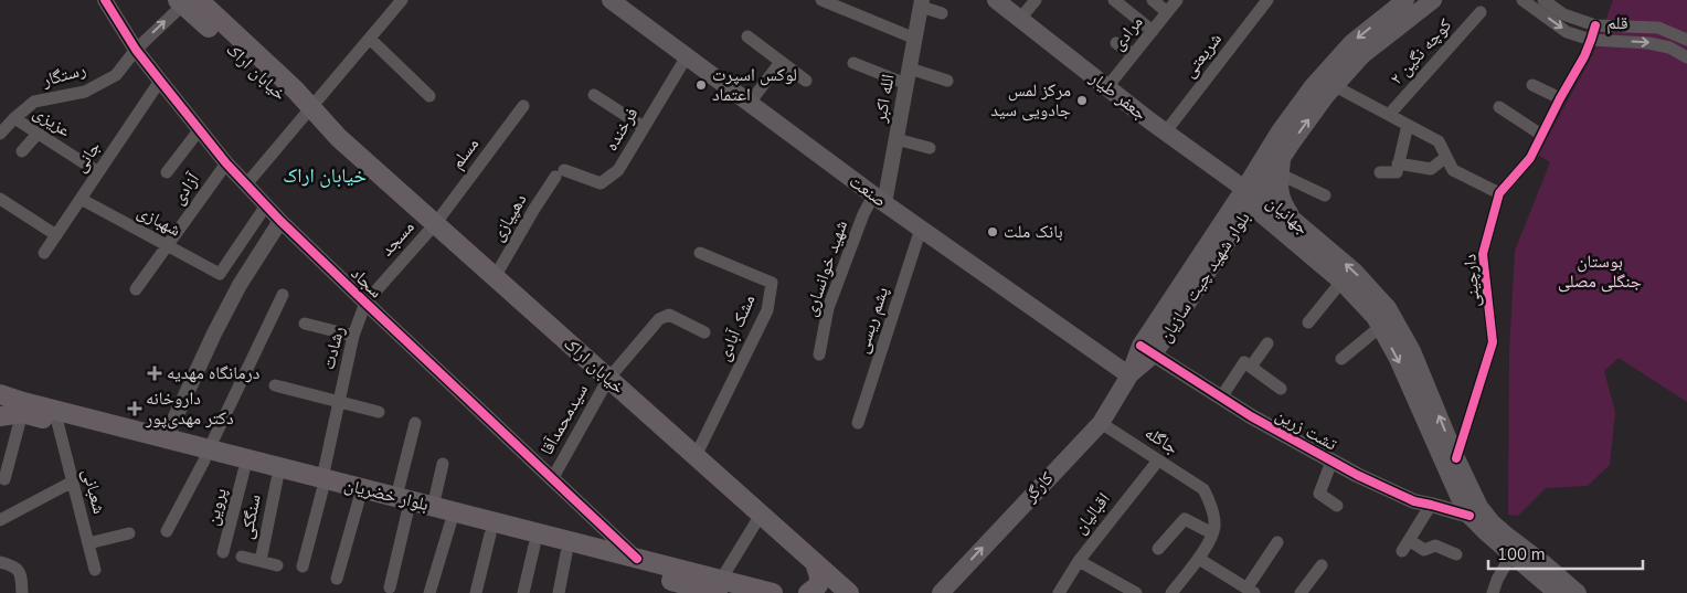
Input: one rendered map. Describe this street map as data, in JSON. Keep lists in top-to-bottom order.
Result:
{
  "streets": {
    "main road": [
      "خیابان اراک",
      "جعفر طیار",
      "صنعت",
      "جهانیان",
      "بلوار شهید چیت سازیان",
      "کارگر",
      "بلوار خضریان"
    ],
    "street": [
      "قلم",
      "مرادی",
      "کوچه نگین ۲",
      "شریعتی",
      "رستگار",
      "الله اکبر",
      "عزیزی",
      "فرخنده",
      "مسلم",
      "جانی",
      "آزادی",
      "دهپیازی",
      "شهبازی",
      "مسجد",
      "شهید خوانساری",
      "دارچینی",
      "سجاد",
      "پشم ریسی",
      "مشک آبادی",
      "رشادت",
      "سیدمحمدآقا",
      "تشت زرین",
      "جاگله",
      "شعبانی",
      "پروین",
      "اقبالیان",
      "سنگکی"
    ]
  },
  "crossings": [
    ["قلم", "دارچینی"],
    ["مرادی", "جعفر طیار"],
    ["شریعتی", "جعفر طیار"],
    ["خیابان اراک", "رستگار"],
    ["خیابان اراک", "مسلم"],
    ["خیابان اراک", "دهپیازی"],
    ["خیابان اراک", "مسجد"],
    ["خیابان اراک", "مشک آبادی"],
    ["خیابان اراک", "سیدمحمدآقا"],
    ["رستگار", "عزیزی"],
    ["رستگار", "سجاد"],
    ["جعفر طیار", "جهانیان"],
    ["جعفر طیار", "بلوار شهید چیت سازیان"],
    ["الله اکبر", "صنعت"],
    ["الله اکبر", "شهید خوانساری"],
    ["عزیزی", "جانی"],
    ["فرخنده", "صنعت"],
    ["فرخنده", "دهپیازی"],
    ["مسلم", "مسجد"],
    ["جانی", "شهبازی"],
    ["جانی", "سجاد"],
    ["آزادی", "شهبازی"],
    ["آزادی", "سجاد"],
    ["صنعت", "شهید خوانساری"],
    ["صنعت", "بلوار شهید چیت سازیان"],
    ["صنعت", "پشم ریسی"],
    ["صنعت", "کارگر"],
    ["جهانیان", "بلوار شهید چیت سازیان"],
    ["جهانیان", "دارچینی"],
    ["جهانیان", "تشت زرین"],
    ["شهبازی", "سجاد"],
    ["مسجد", "سجاد"],
    ["مسجد", "رشادت"],
    ["بلوار شهید چیت سازیان", "تشت زرین"],
    ["بلوار شهید چیت سازیان", "کارگر"],
    ["سجاد", "رشادت"],
    ["سجاد", "سیدمحمدآقا"],
    ["سجاد", "بلوار خضریان"],
    ["رشادت", "بلوار خضریان"],
    ["جاگله", "کارگر"],
    ["جاگله", "اقبالیان"],
    ["شعبانی", "بلوار خضریان"],
    ["بلوار خضریان", "پروین"],
    ["بلوار خضریان", "سنگکی"]
  ],
  "one_way": ["کارگر"],
  "districts": ["خیابان اراک"],
  "parks": ["بوستان جنگلی مصلی"],
  "places": {
    "other": ["لوکس اسپرت اعتماد", "مرکز لمس جادویی سید", "بانک ملت"],
    "health": ["درمانگاه مهدیه", "داروخانه دکتر مهدی‌پور"]
  },
  "scale_bar": "100 m"
}
